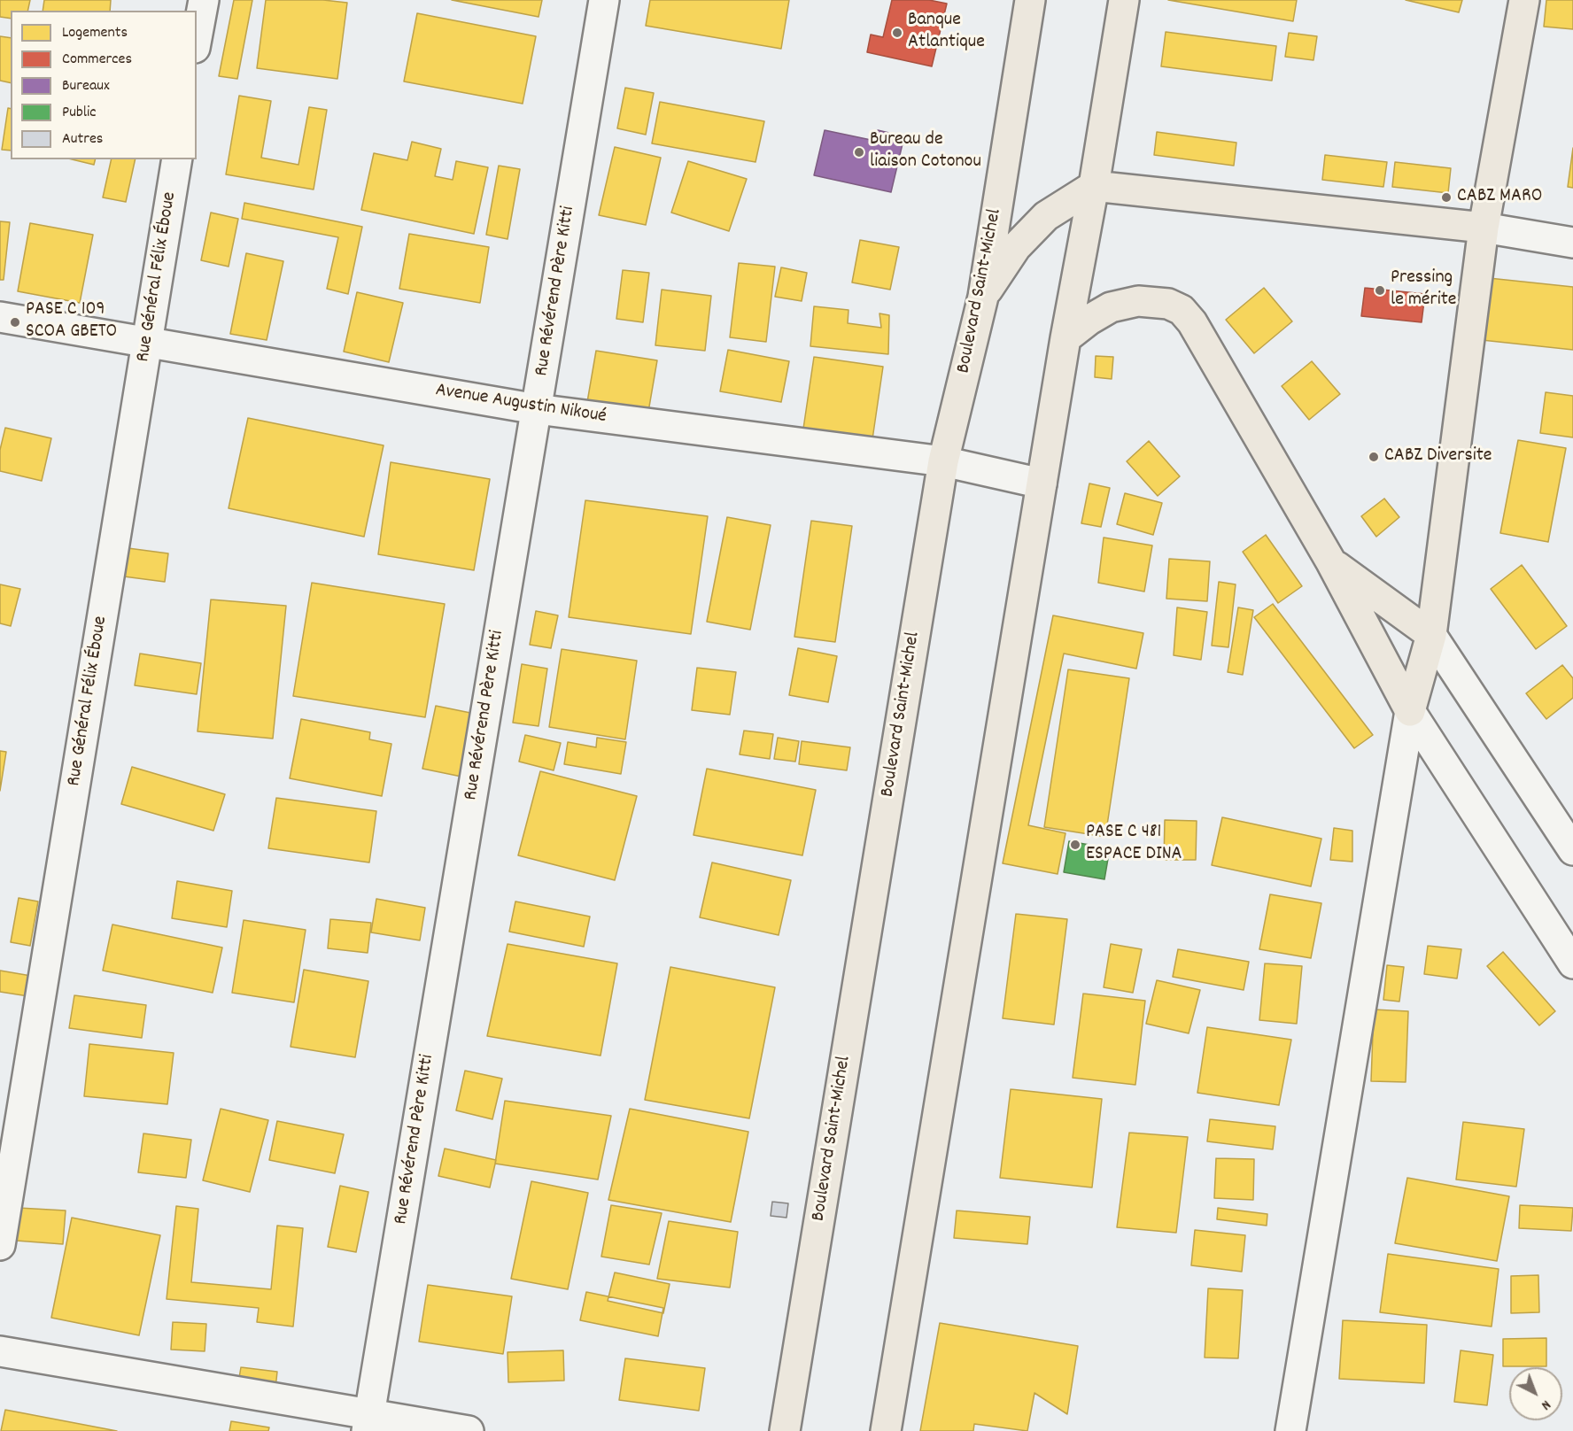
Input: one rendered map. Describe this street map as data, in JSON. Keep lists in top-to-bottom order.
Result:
{
  "streets": {
    "main road": ["Boulevard Saint-Michel"],
    "street": ["Rue Général Félix Éboue", "Rue Révérend Père Kitti", "Avenue Augustin Nikoué"]
  },
  "crossings": [
    ["Rue Général Félix Éboue", "Avenue Augustin Nikoué"],
    ["Rue Révérend Père Kitti", "Avenue Augustin Nikoué"],
    ["Boulevard Saint-Michel", "Avenue Augustin Nikoué"]
  ],
  "places": [
    "Banque Atlantique",
    "Bureau de liaison Cotonou",
    "CABZ MARO",
    "Pressing le mérite",
    "PASE C 109 SCOA GBETO",
    "CABZ Diversite",
    "PASE C 481 ESPACE DINA"
  ],
  "legend": [
    "Logements",
    "Commerces",
    "Bureaux",
    "Public",
    "Autres"
  ],
  "north": "bottom right"
}
